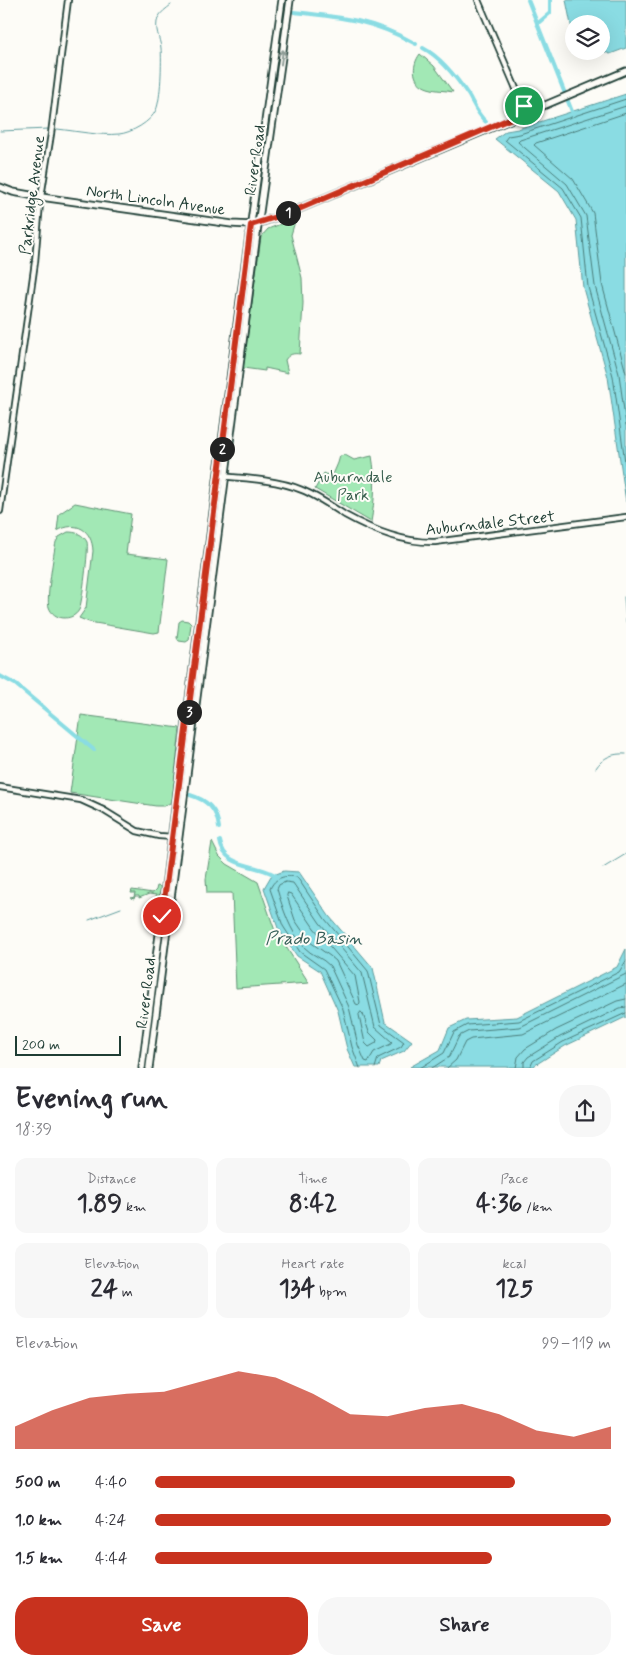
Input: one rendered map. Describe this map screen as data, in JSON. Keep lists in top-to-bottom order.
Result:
{
  "streets": {
    "main road": ["River Road", "North Lincoln Avenue"],
    "street": ["Parkridge Avenue", "Auburndale Street"]
  },
  "crossings": [
    ["River Road", "North Lincoln Avenue"],
    ["River Road", "Auburndale Street"],
    ["Parkridge Avenue", "North Lincoln Avenue"]
  ],
  "water": ["Prado Basin"],
  "parks": ["Auburndale Park"],
  "scale_bar": "200 m",
  "page": {
    "pins": ["1", "2", "3"],
    "scale": "200 m",
    "heading": ["Evening run", "18:39"],
    "stats": [
      ["Distance", "1.89 km"],
      ["Time", "8:42"],
      ["Pace", "4:36 /km"],
      ["Elevation", "24 m"],
      ["Heart rate", "134 bpm"],
      ["kcal", "125"]
    ],
    "chart": ["Elevation", "99–119 m"],
    "list": [
      {
        "name": "500 m",
        "note": "4:40"
      },
      {
        "name": "1.0 km",
        "note": "4:24"
      },
      {
        "name": "1.5 km",
        "note": "4:44"
      }
    ],
    "buttons": ["Save", "Share"]
  }
}
